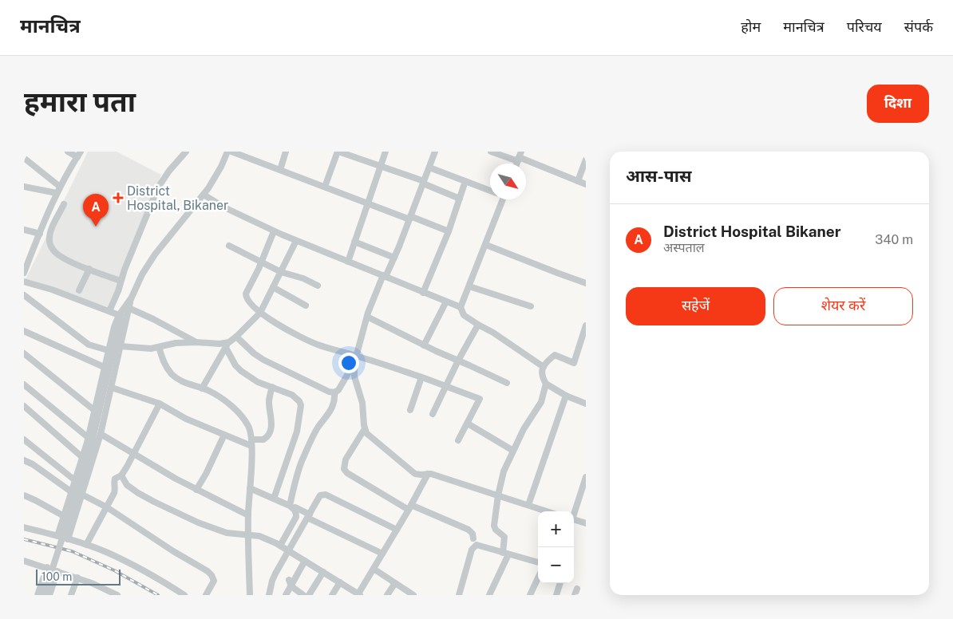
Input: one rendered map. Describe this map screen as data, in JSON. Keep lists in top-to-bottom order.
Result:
{
  "places": {
    "health": ["District Hospital, Bikaner"]
  },
  "scale_bar": "100 m",
  "north": "bottom right",
  "page": {
    "header": "मानचित्र",
    "nav": [
      "होम",
      "मानचित्र",
      "परिचय",
      "संपर्क"
    ],
    "buttons": [
      "दिशा",
      ["सहेजें", "शेयर करें"]
    ],
    "title": "हमारा पता",
    "heading": "आस-पास",
    "pins": "A",
    "list": [
      {
        "mark": "A",
        "name": "District Hospital Bikaner",
        "note": "अस्पताल",
        "value": "340 m"
      }
    ],
    "map_buttons": ["+", "−"],
    "scale": "100 m"
  }
}
